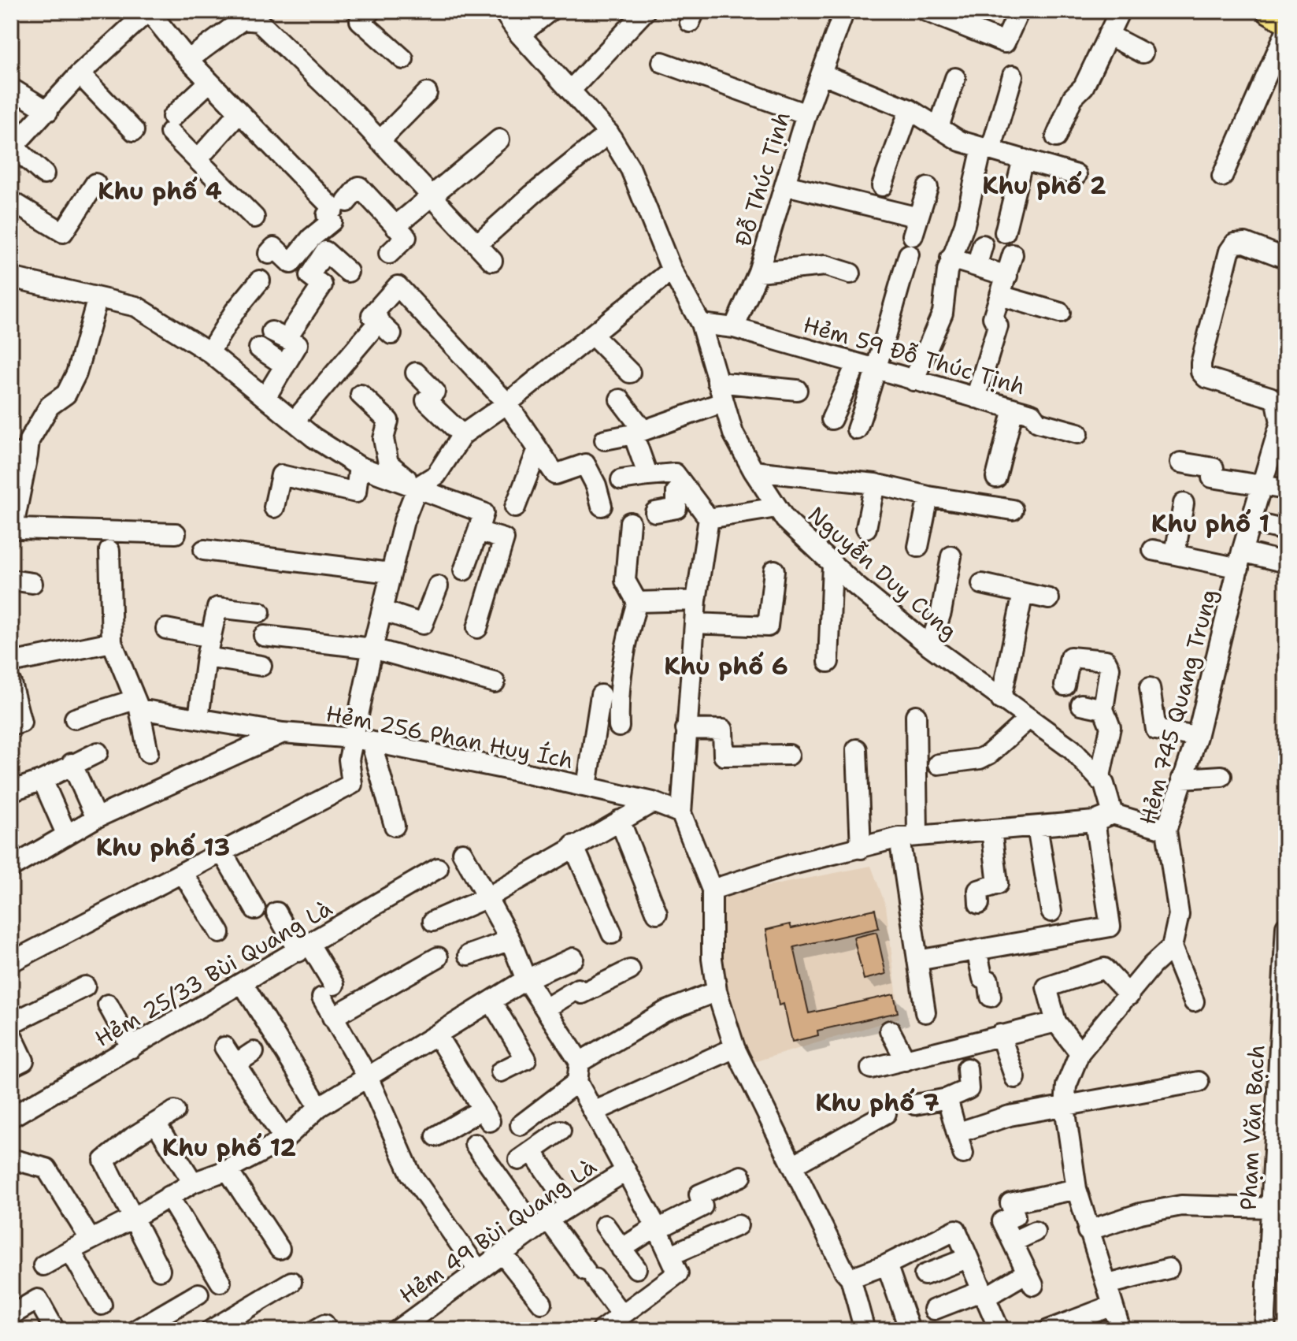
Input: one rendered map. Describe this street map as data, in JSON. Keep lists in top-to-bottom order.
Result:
{
  "streets": {
    "street": [
      "Đỗ Thúc Tịnh",
      "Hẻm 59 Đỗ Thúc Tịnh",
      "Nguyễn Duy Cung",
      "Hẻm 745 Quang Trung",
      "Hẻm 256 Phan Huy Ích",
      "Hẻm 25/33 Bùi Quang Là",
      "Phạm Văn Bạch",
      "Hẻm 49 Bùi Quang Là"
    ]
  },
  "crossings": [
    ["Đỗ Thúc Tịnh", "Hẻm 59 Đỗ Thúc Tịnh"]
  ],
  "districts": [
    "Khu phố 2",
    "Khu phố 4",
    "Khu phố 1",
    "Khu phố 6",
    "Khu phố 13",
    "Khu phố 7",
    "Khu phố 12"
  ]
}
